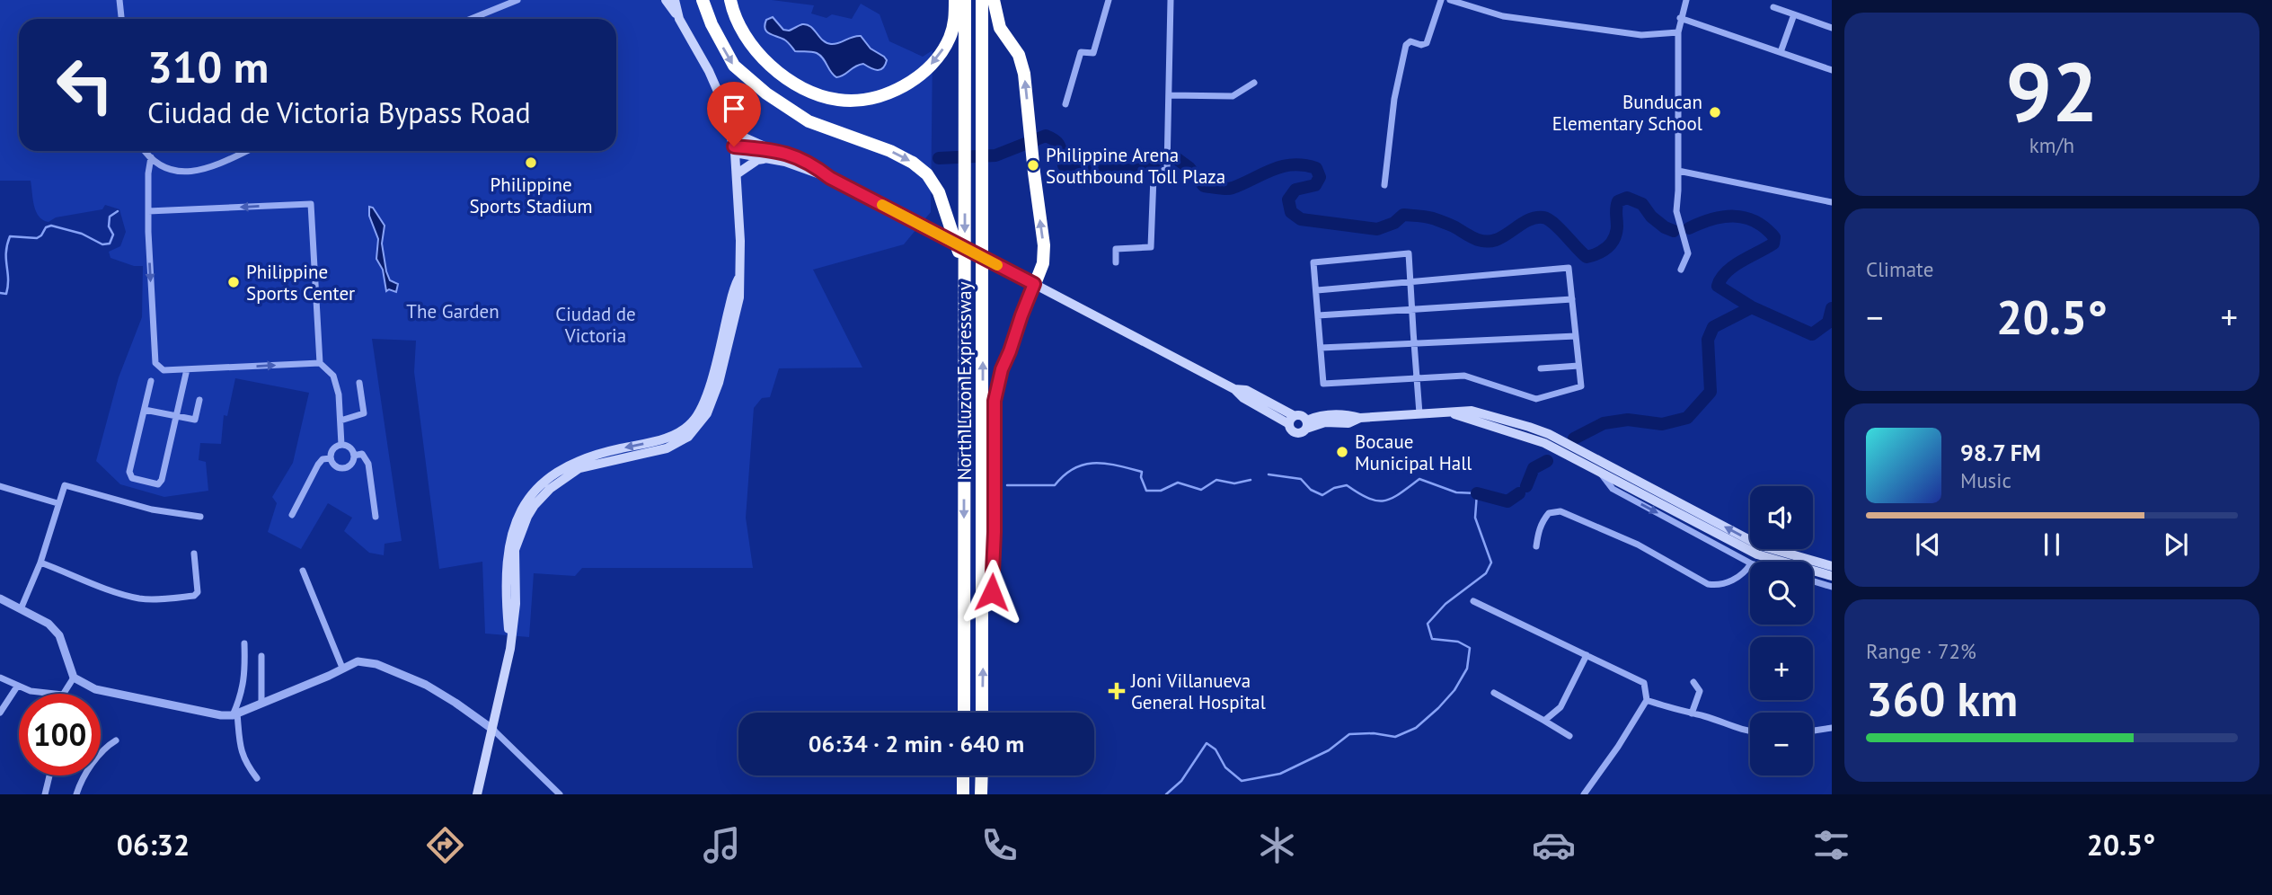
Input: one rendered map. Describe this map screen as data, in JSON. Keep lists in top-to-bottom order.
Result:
{
  "streets": {
    "highway": ["North Luzon Expressway"]
  },
  "parks": ["The Garden", "Ciudad de Victoria"],
  "places": {
    "other": [
      "Bunducan Elementary School",
      "Philippine Sports Stadium",
      "Philippine Arena Southbound Toll Plaza",
      "Philippine Sports Center",
      "Bocaue Municipal Hall"
    ],
    "health": ["Joni Villanueva General Hospital"]
  },
  "page": {
    "tile": [
      ["92", "km/h"],
      "Climate",
      ["Range · 72%", "360 km"]
    ],
    "turn": ["310 m", "Ciudad de Victoria Bypass Road"],
    "heat": ["−", "20.5°", "+"],
    "song": ["98.7 FM", "Music"],
    "map_buttons": ["+", "−"],
    "limit": "100",
    "trip": "06:34 · 2 min · 640 m",
    "tabs": ["06:32", "20.5°"]
  }
}
